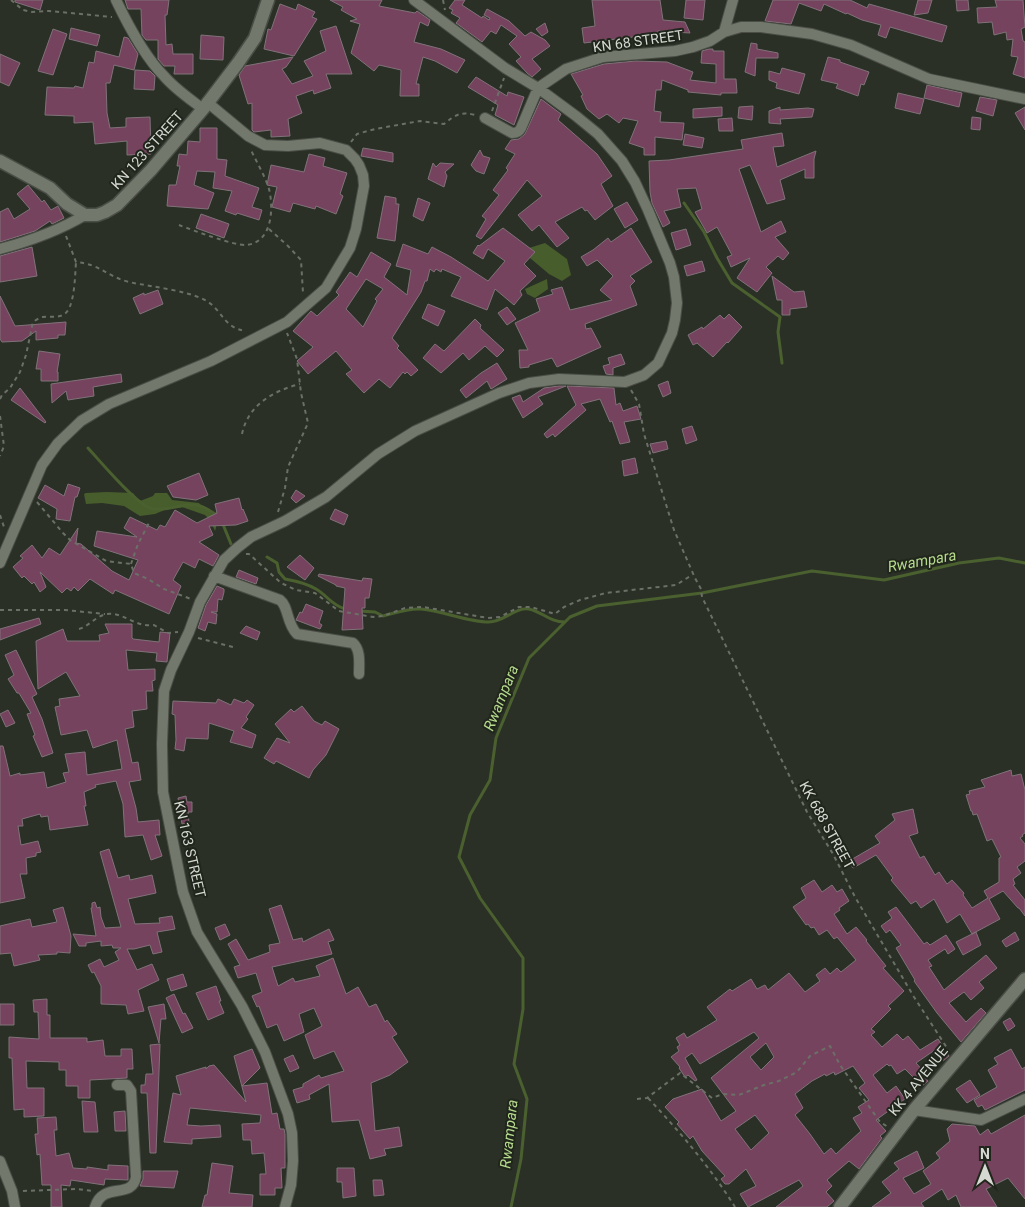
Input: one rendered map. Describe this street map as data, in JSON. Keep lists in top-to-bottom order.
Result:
{
  "streets": {
    "main road": ["KN 123 STREET", "KK 4 AVENUE"],
    "street": ["KN 68 STREET", "KN 163 STREET"],
    "path": ["KK 688 STREET"]
  },
  "crossings": [
    ["KK 688 STREET", "KK 4 AVENUE"]
  ],
  "water": ["Rwampara"],
  "north": "top"
}
